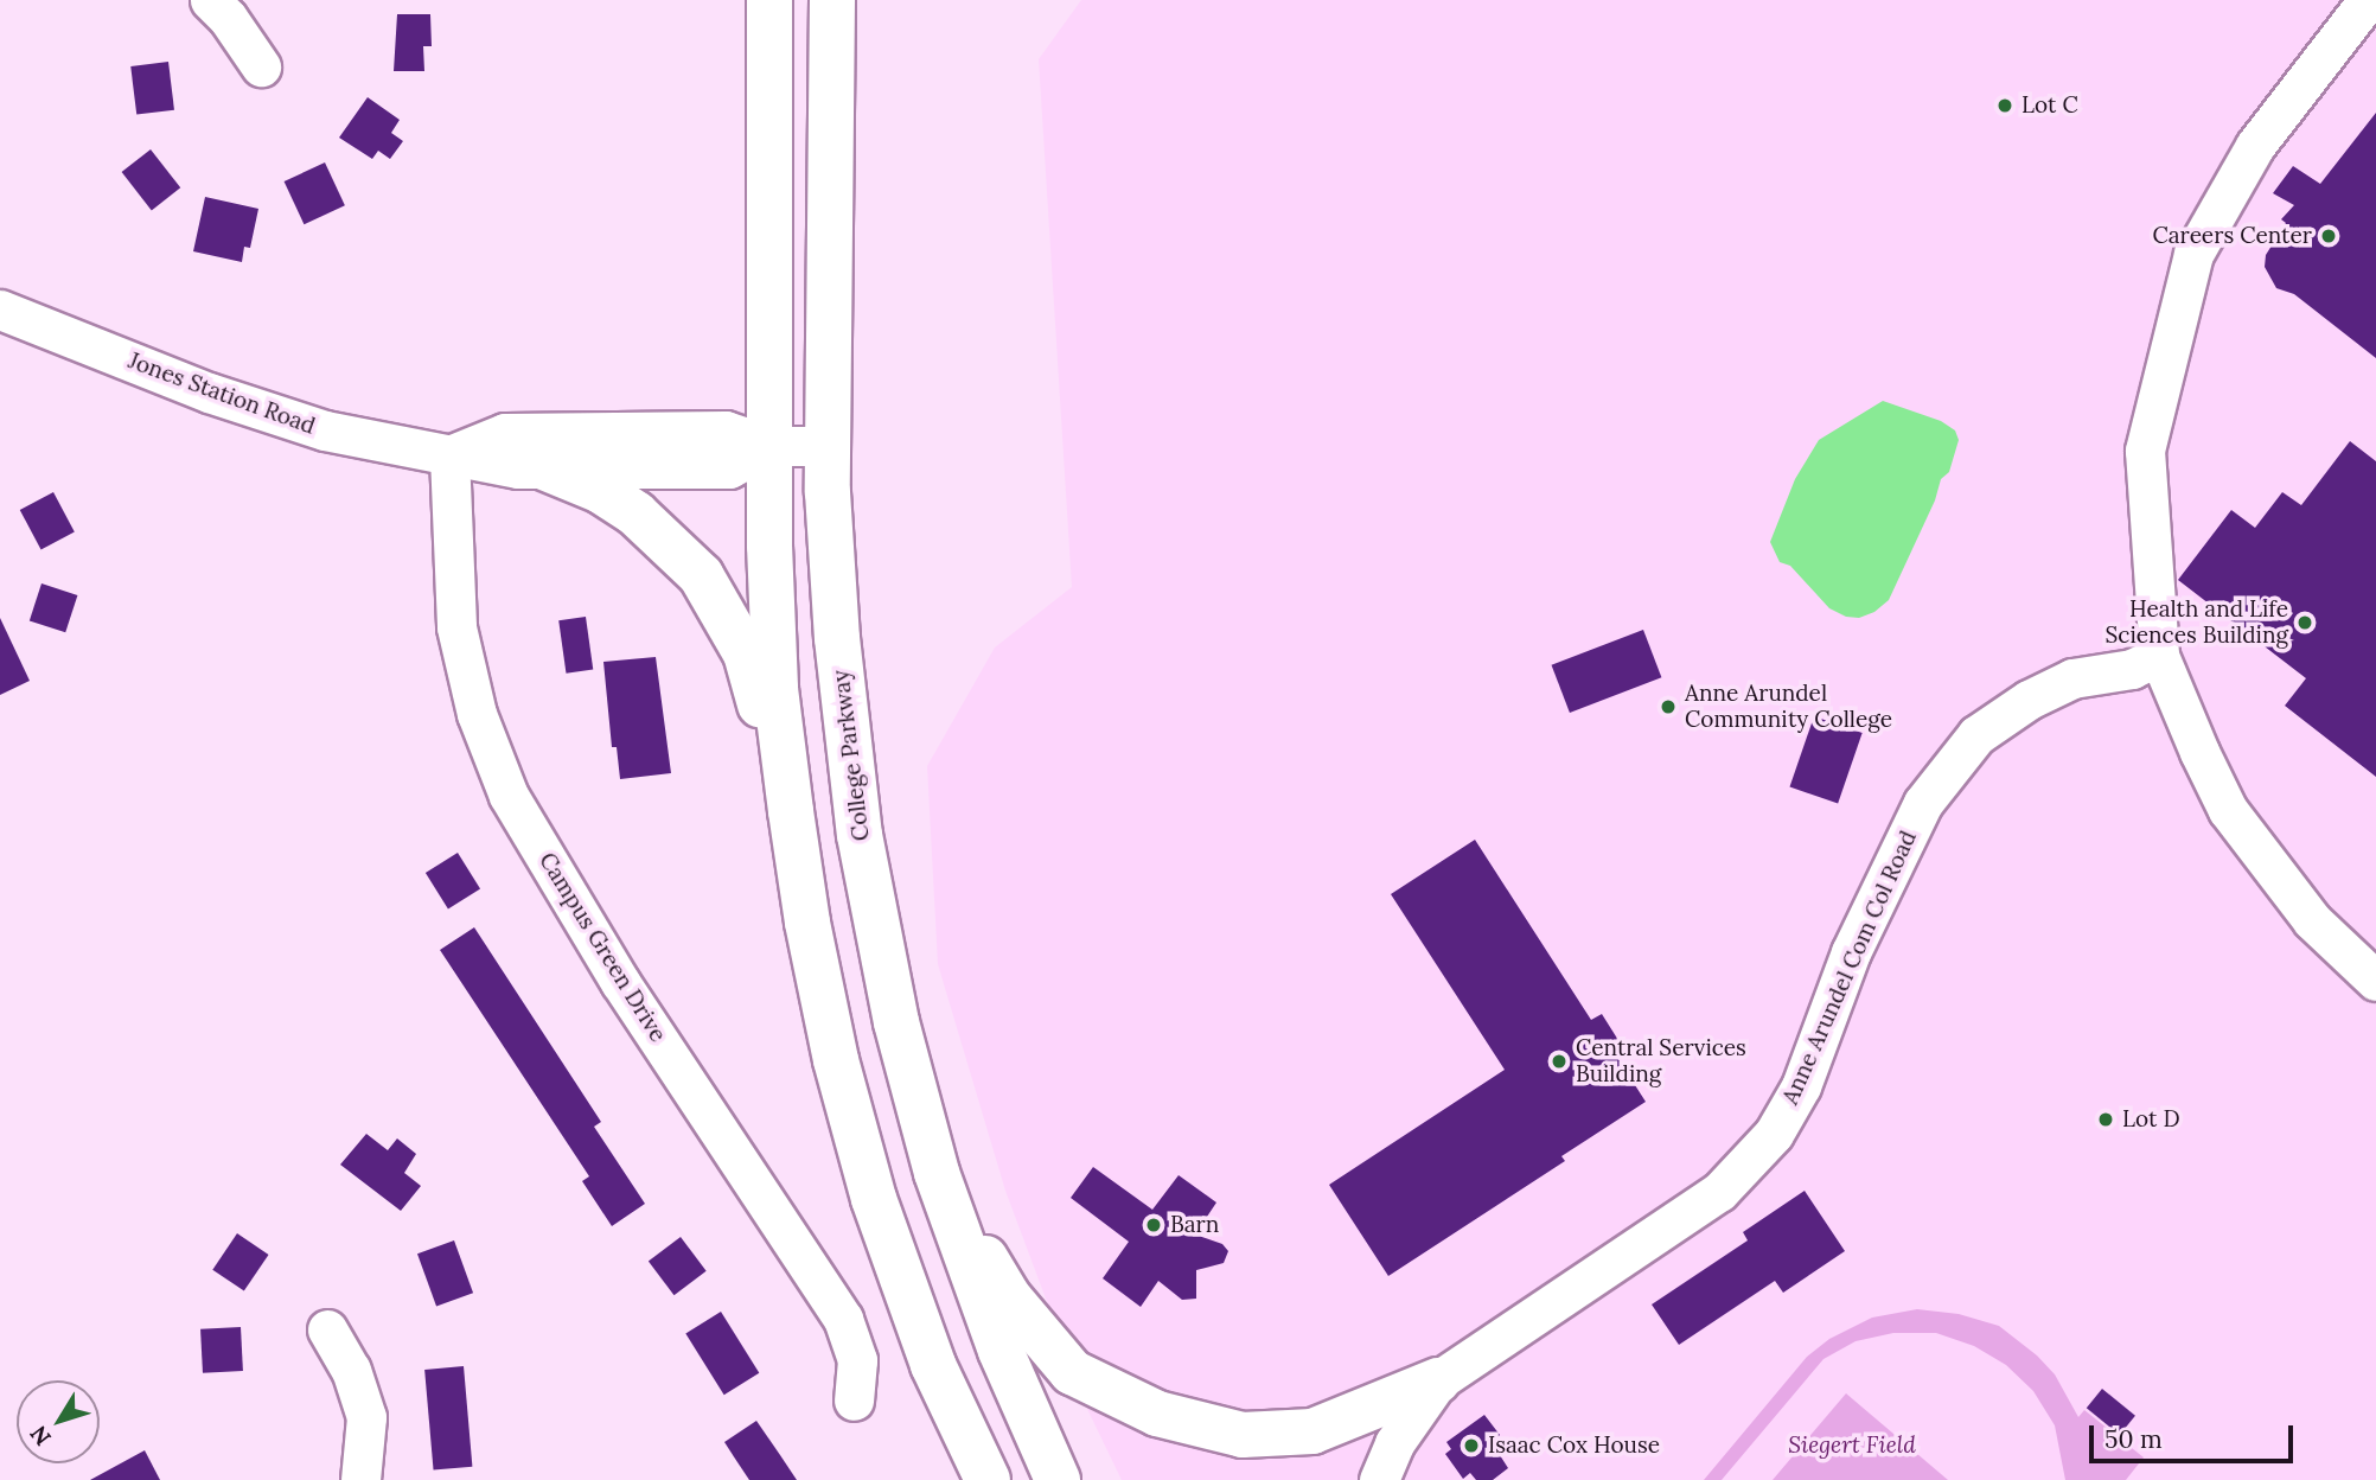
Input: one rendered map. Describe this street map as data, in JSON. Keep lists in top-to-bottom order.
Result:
{
  "streets": {
    "main road": ["College Parkway"],
    "street": ["Jones Station Road", "Campus Green Drive", "Anne Arundel Com Col Road"]
  },
  "crossings": [
    ["Jones Station Road", "College Parkway"],
    ["Jones Station Road", "Campus Green Drive"]
  ],
  "parks": ["Siegert Field"],
  "places": [
    "Lot C",
    "Careers Center",
    "Health and Life Sciences Building",
    "Anne Arundel Community College",
    "Central Services Building",
    "Lot D",
    "Barn",
    "Isaac Cox House"
  ],
  "scale_bar": "50 m",
  "north": "bottom left"
}
